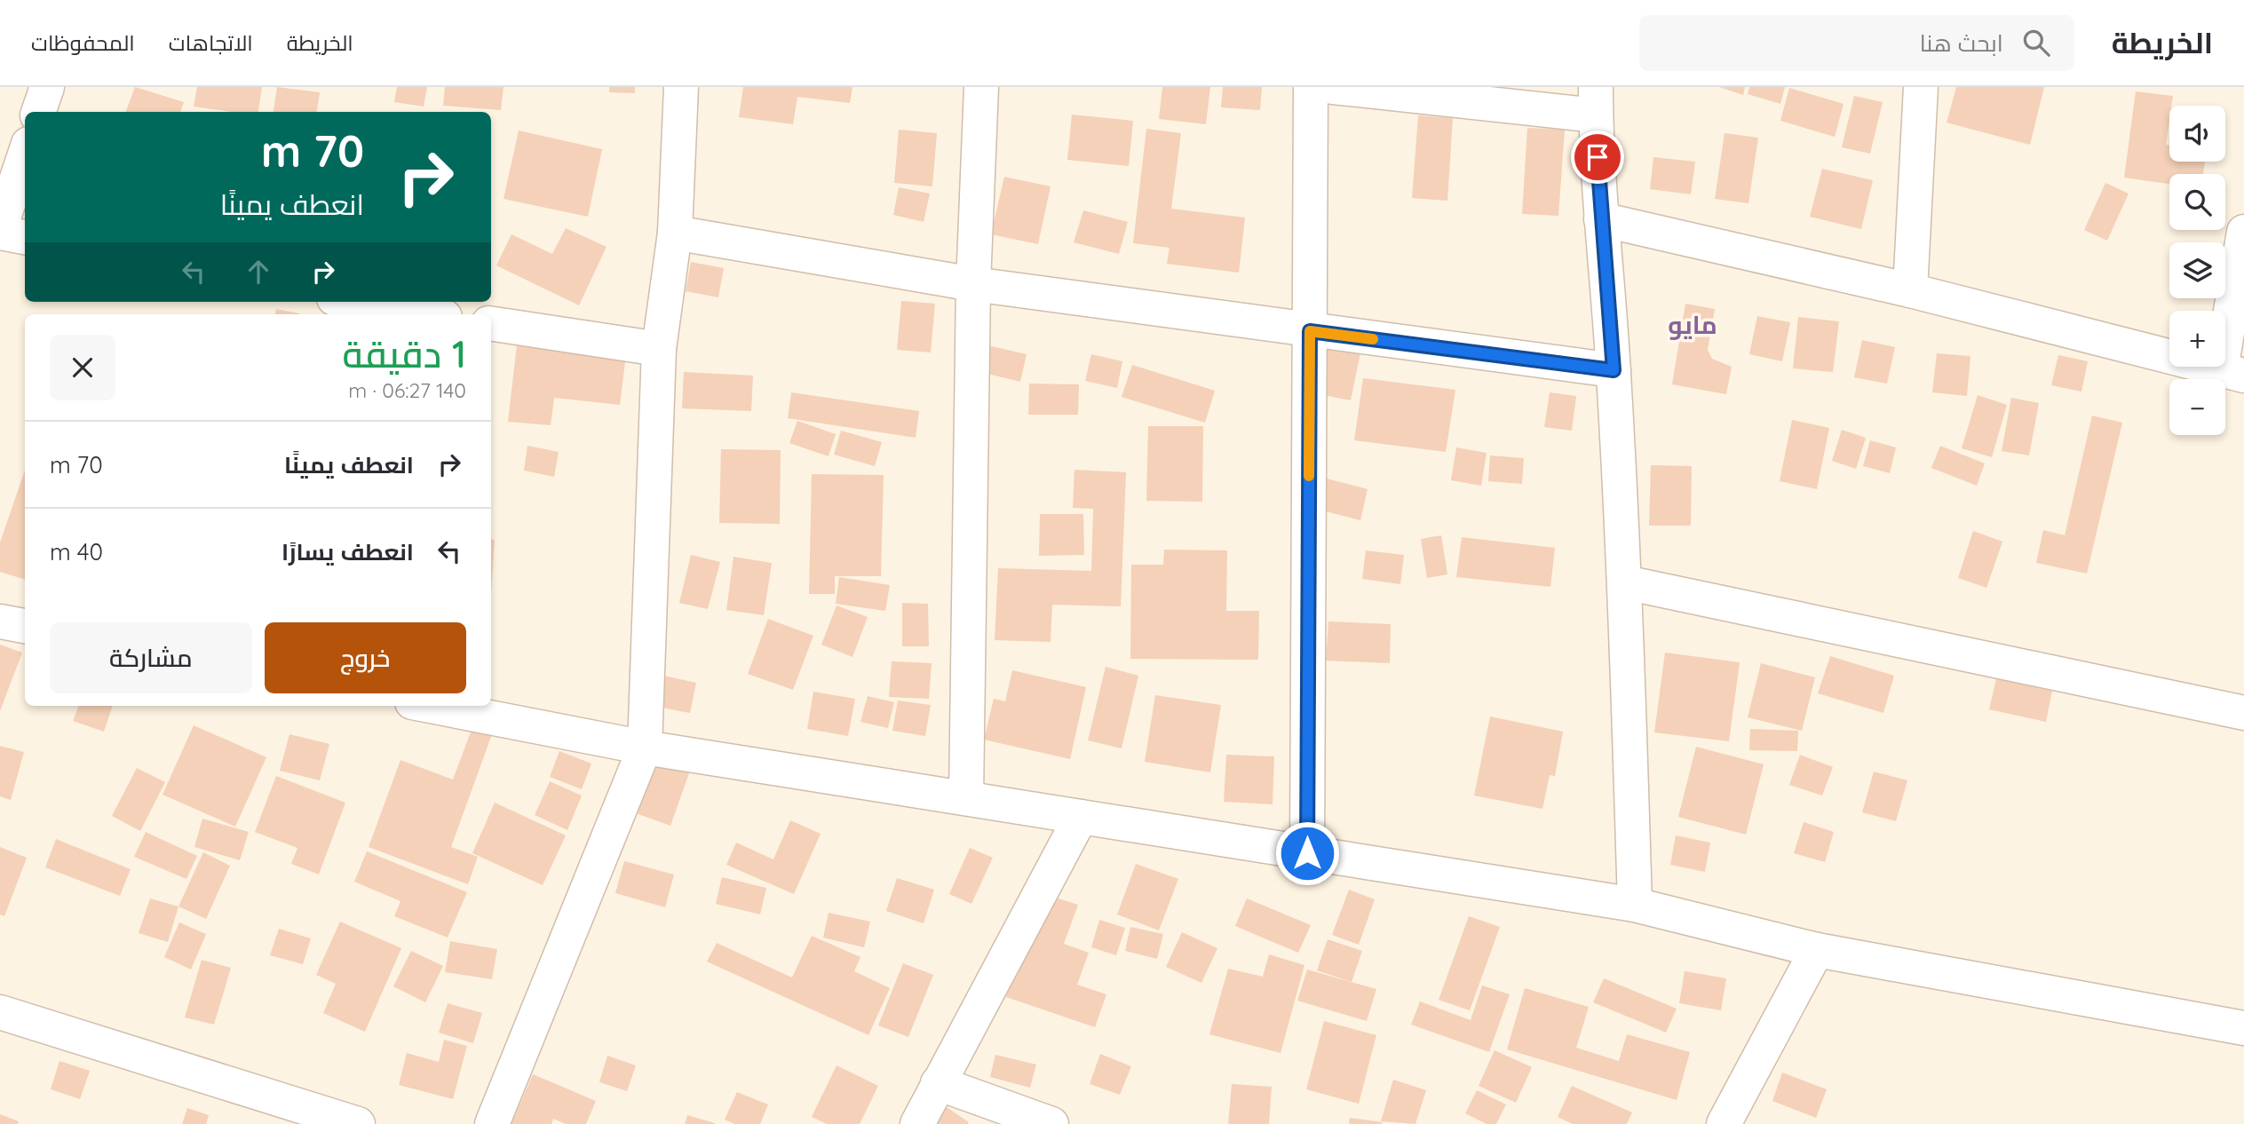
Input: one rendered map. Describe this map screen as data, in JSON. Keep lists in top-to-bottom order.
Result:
{
  "districts": ["مايو"],
  "page": {
    "header": "الخريطة",
    "search": "ابحث هنا",
    "nav": ["الخريطة", "الاتجاهات", "المحفوظات"],
    "map_buttons": ["+", "−"],
    "turn": ["70 m", "انعطف يمينًا"],
    "heading": ["1 دقيقة", "140 m · 06:27"],
    "list": [
      {
        "name": "انعطف يمينًا",
        "value": "70 m"
      },
      {
        "name": "انعطف يسارًا",
        "value": "40 m"
      }
    ],
    "buttons": ["خروج", "مشاركة"]
  }
}
